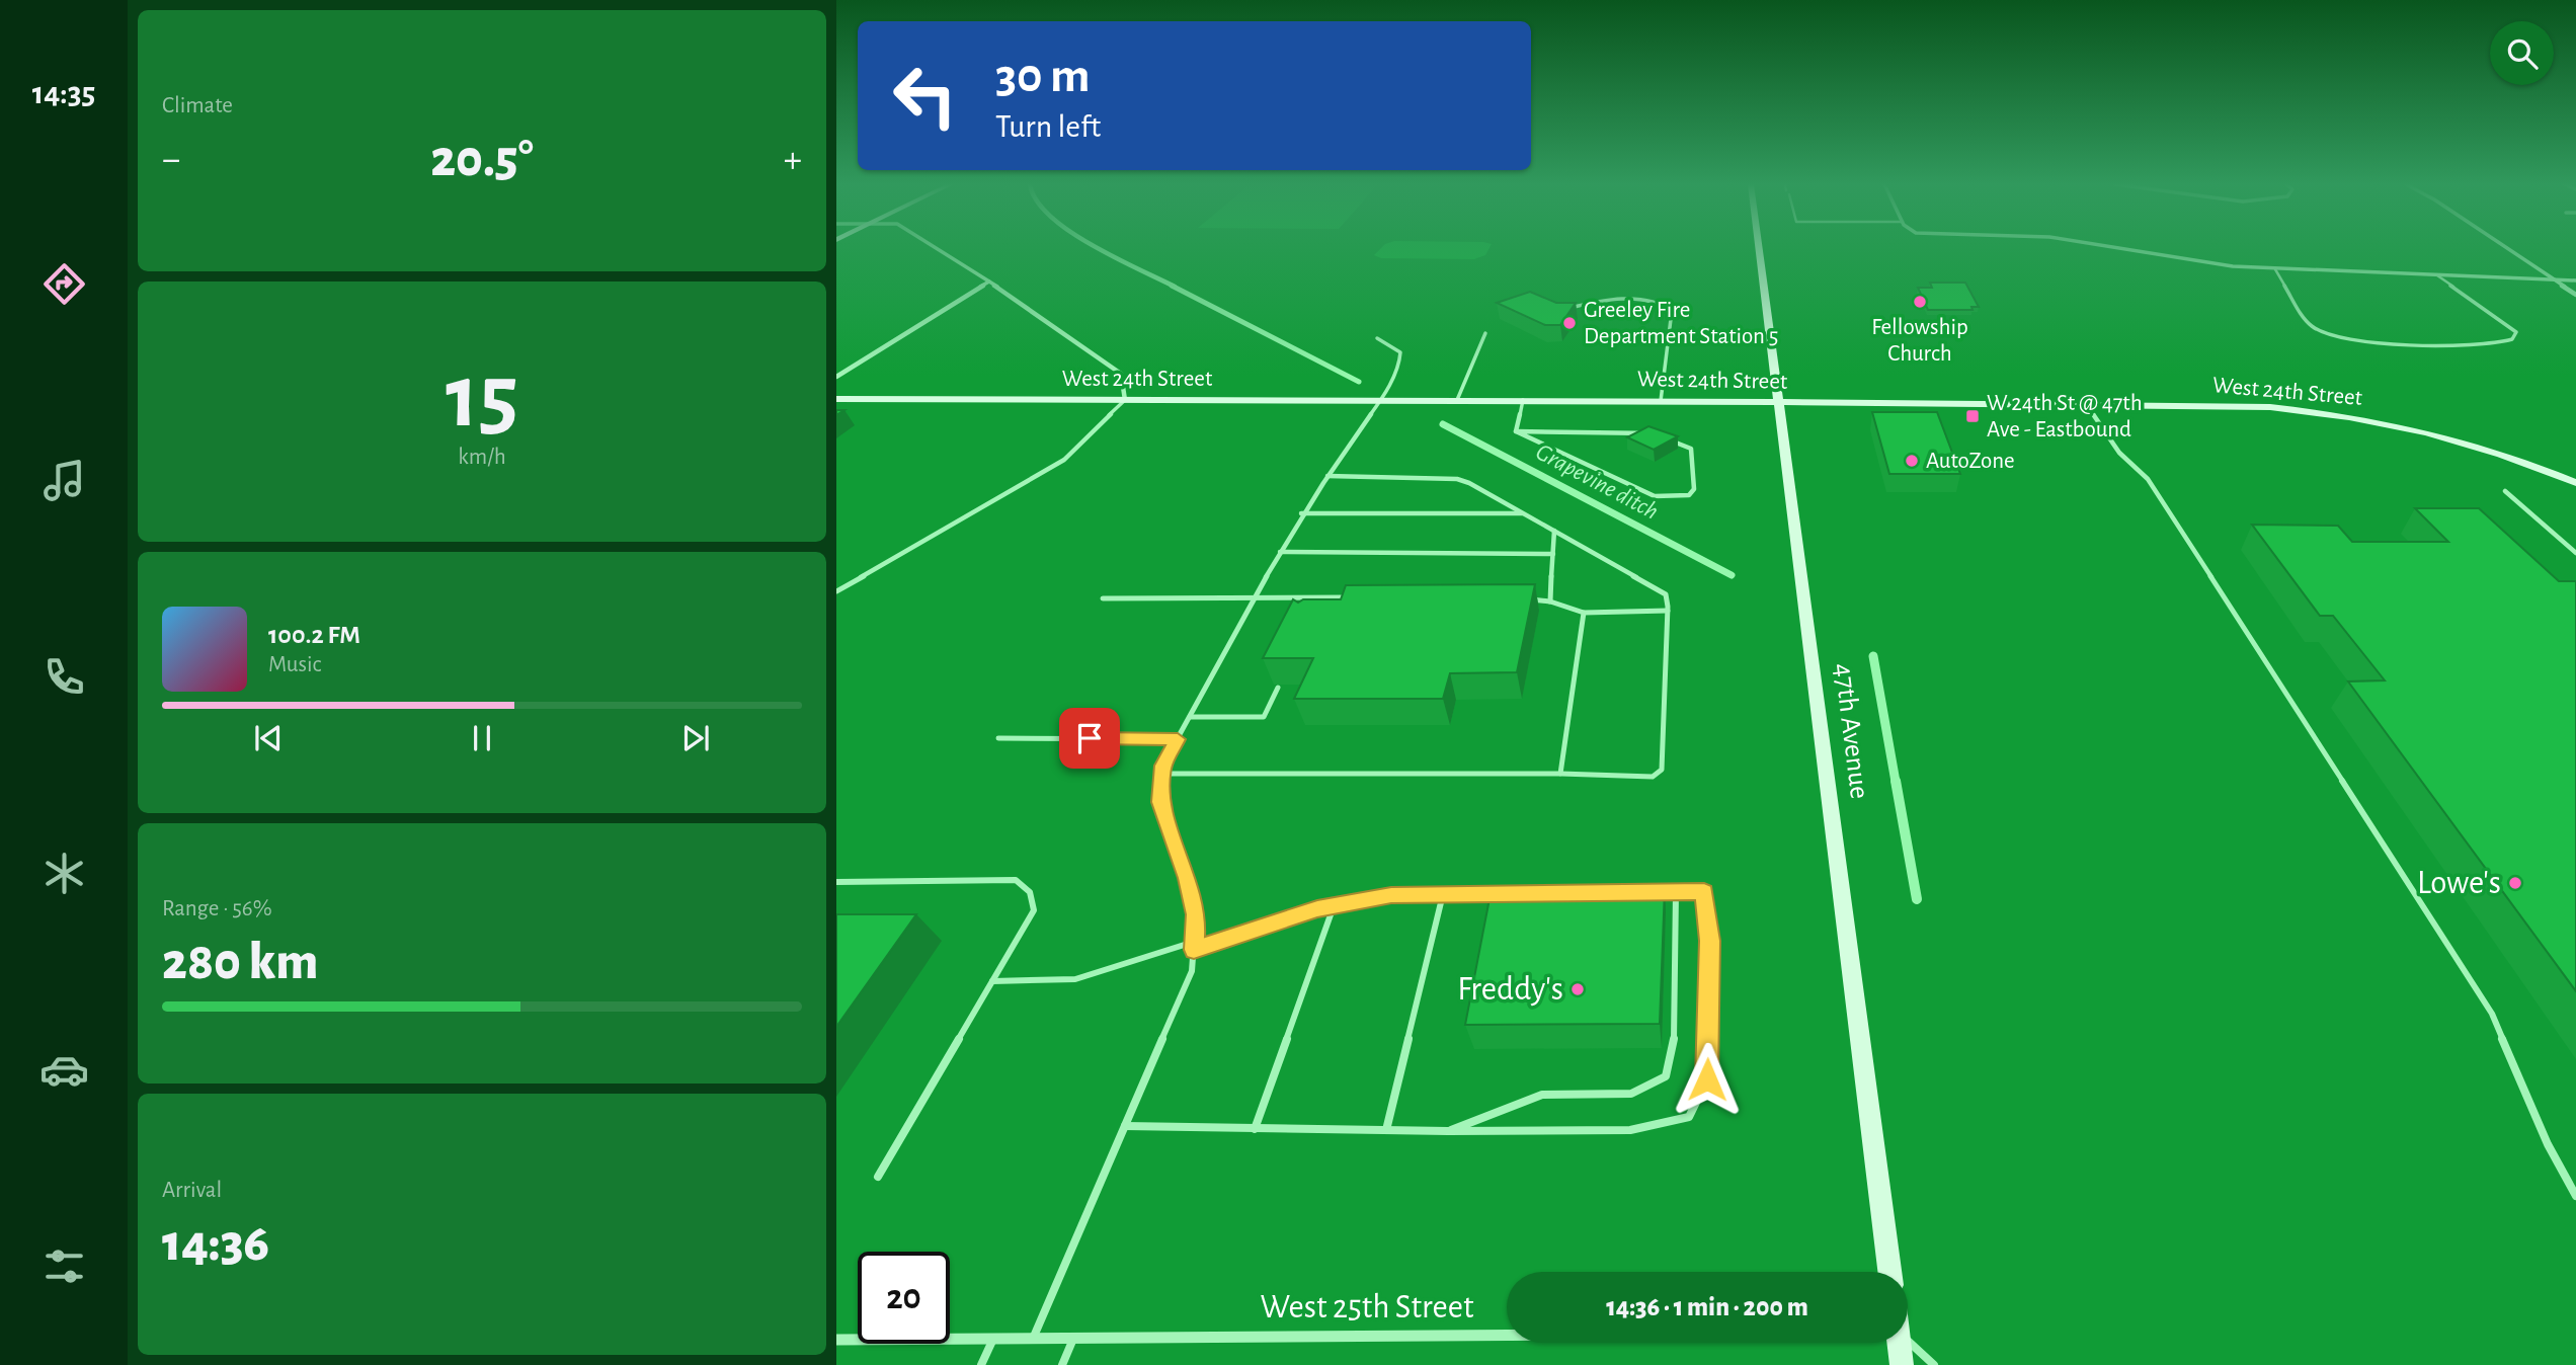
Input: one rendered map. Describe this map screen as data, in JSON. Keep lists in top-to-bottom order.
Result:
{
  "streets": {
    "street": ["West 24th Street", "47th Avenue", "West 25th Street"]
  },
  "crossings": [
    ["West 24th Street", "47th Avenue"]
  ],
  "water": ["Grapevine ditch"],
  "places": {
    "other": [
      "Fellowship Church",
      "Greeley Fire Department Station 5",
      "AutoZone",
      "Lowe's",
      "Freddy's"
    ],
    "transit": ["W 24th St @ 47th Ave - Eastbound"]
  },
  "page": {
    "tabs": "14:35",
    "tile": [
      "Climate",
      ["15", "km/h"],
      ["Range · 56%", "280 km"],
      ["Arrival", "14:36"]
    ],
    "turn": ["30 m", "Turn left"],
    "heat": ["−", "20.5°", "+"],
    "song": ["100.2 FM", "Music"],
    "limit": "20",
    "trip": "14:36 · 1 min · 200 m"
  }
}
